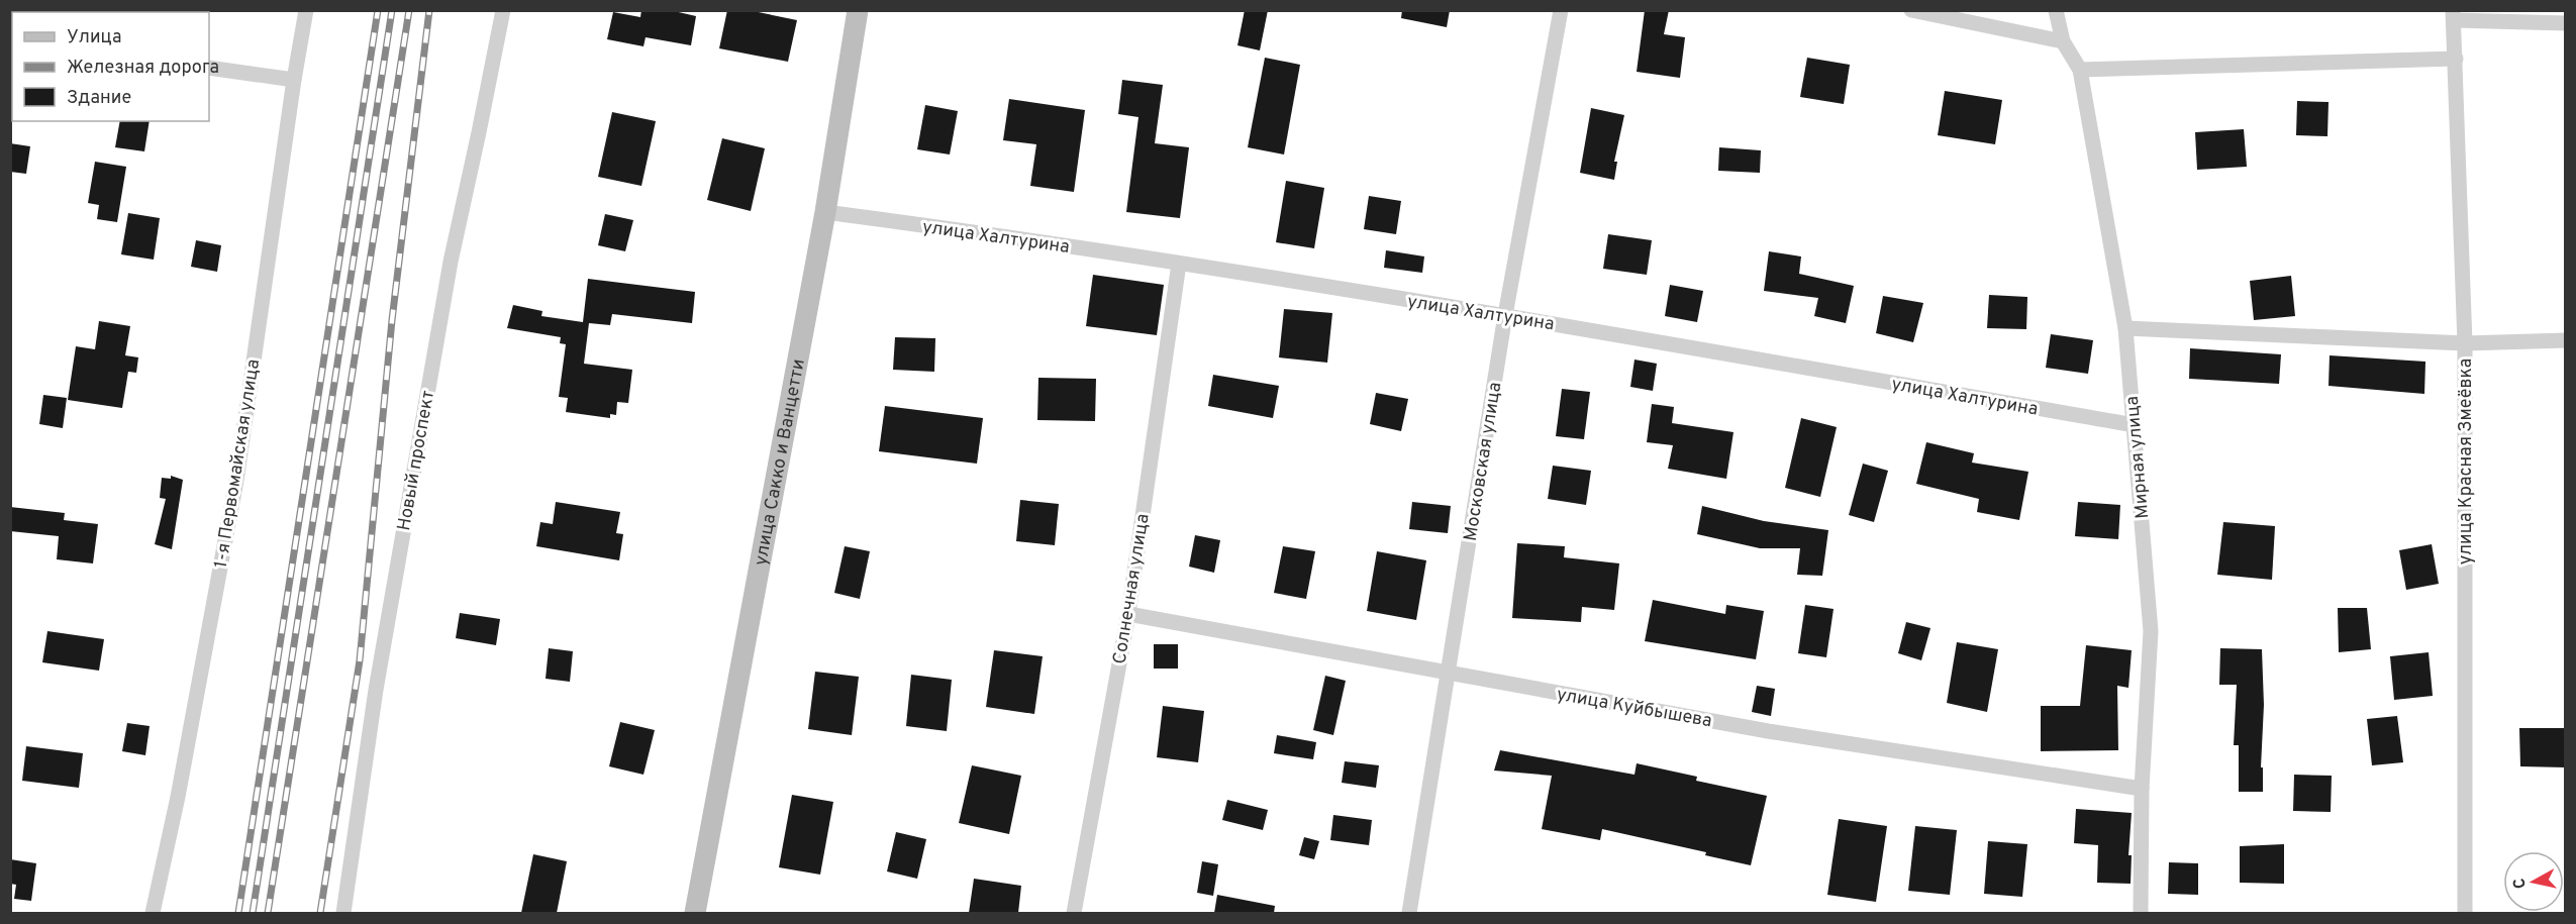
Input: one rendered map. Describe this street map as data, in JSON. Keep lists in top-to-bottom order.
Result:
{
  "streets": {
    "main road": ["улица Сакко и Ванцетти"],
    "street": [
      "улица Халтурина",
      "Мирная улица",
      "Новый проспект",
      "Московская улица",
      "улица Красная Змеёвка",
      "1-я Первомайская улица",
      "Солнечная улица",
      "улица Куйбышева"
    ]
  },
  "crossings": [
    ["улица Халтурина", "Мирная улица"],
    ["улица Халтурина", "Московская улица"],
    ["улица Халтурина", "улица Сакко и Ванцетти"],
    ["улица Халтурина", "Солнечная улица"],
    ["Мирная улица", "улица Куйбышева"],
    ["Московская улица", "улица Куйбышева"],
    ["Солнечная улица", "улица Куйбышева"]
  ],
  "legend": ["Улица", "Железная дорога", "Здание"],
  "north": "left"
}
